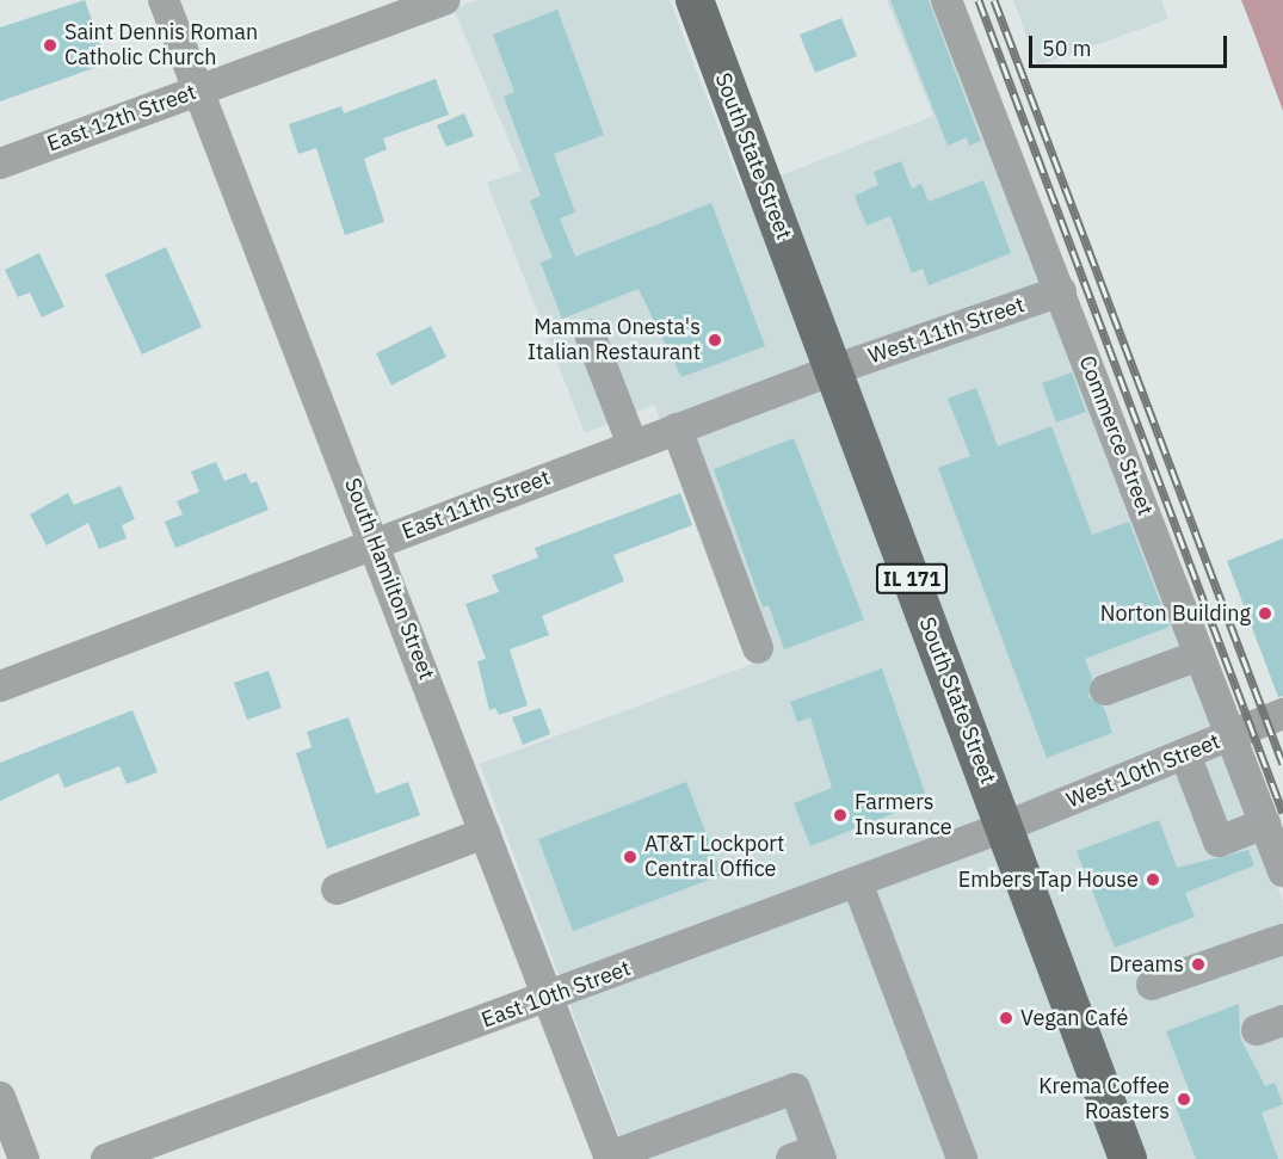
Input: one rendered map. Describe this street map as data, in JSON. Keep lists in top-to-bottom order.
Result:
{
  "streets": {
    "main road": ["South State Street", "IL 171"],
    "street": [
      "East 12th Street",
      "West 11th Street",
      "Commerce Street",
      "East 11th Street",
      "South Hamilton Street",
      "West 10th Street",
      "East 10th Street"
    ]
  },
  "crossings": [
    ["East 12th Street", "South Hamilton Street"],
    ["South State Street", "West 11th Street"],
    ["South State Street", "East 11th Street"],
    ["South State Street", "West 10th Street"],
    ["South State Street", "East 10th Street"],
    ["West 11th Street", "Commerce Street"],
    ["West 11th Street", "East 11th Street"],
    ["Commerce Street", "West 10th Street"],
    ["East 11th Street", "South Hamilton Street"],
    ["South Hamilton Street", "East 10th Street"],
    ["West 10th Street", "East 10th Street"]
  ],
  "places": [
    "Saint Dennis Roman Catholic Church",
    "Mamma Onesta's Italian Restaurant",
    "Norton Building",
    "Farmers Insurance",
    "AT&T Lockport Central Office",
    "Embers Tap House",
    "Dreams",
    "Vegan Café",
    "Krema Coffee Roasters"
  ],
  "scale_bar": "50 m"
}
